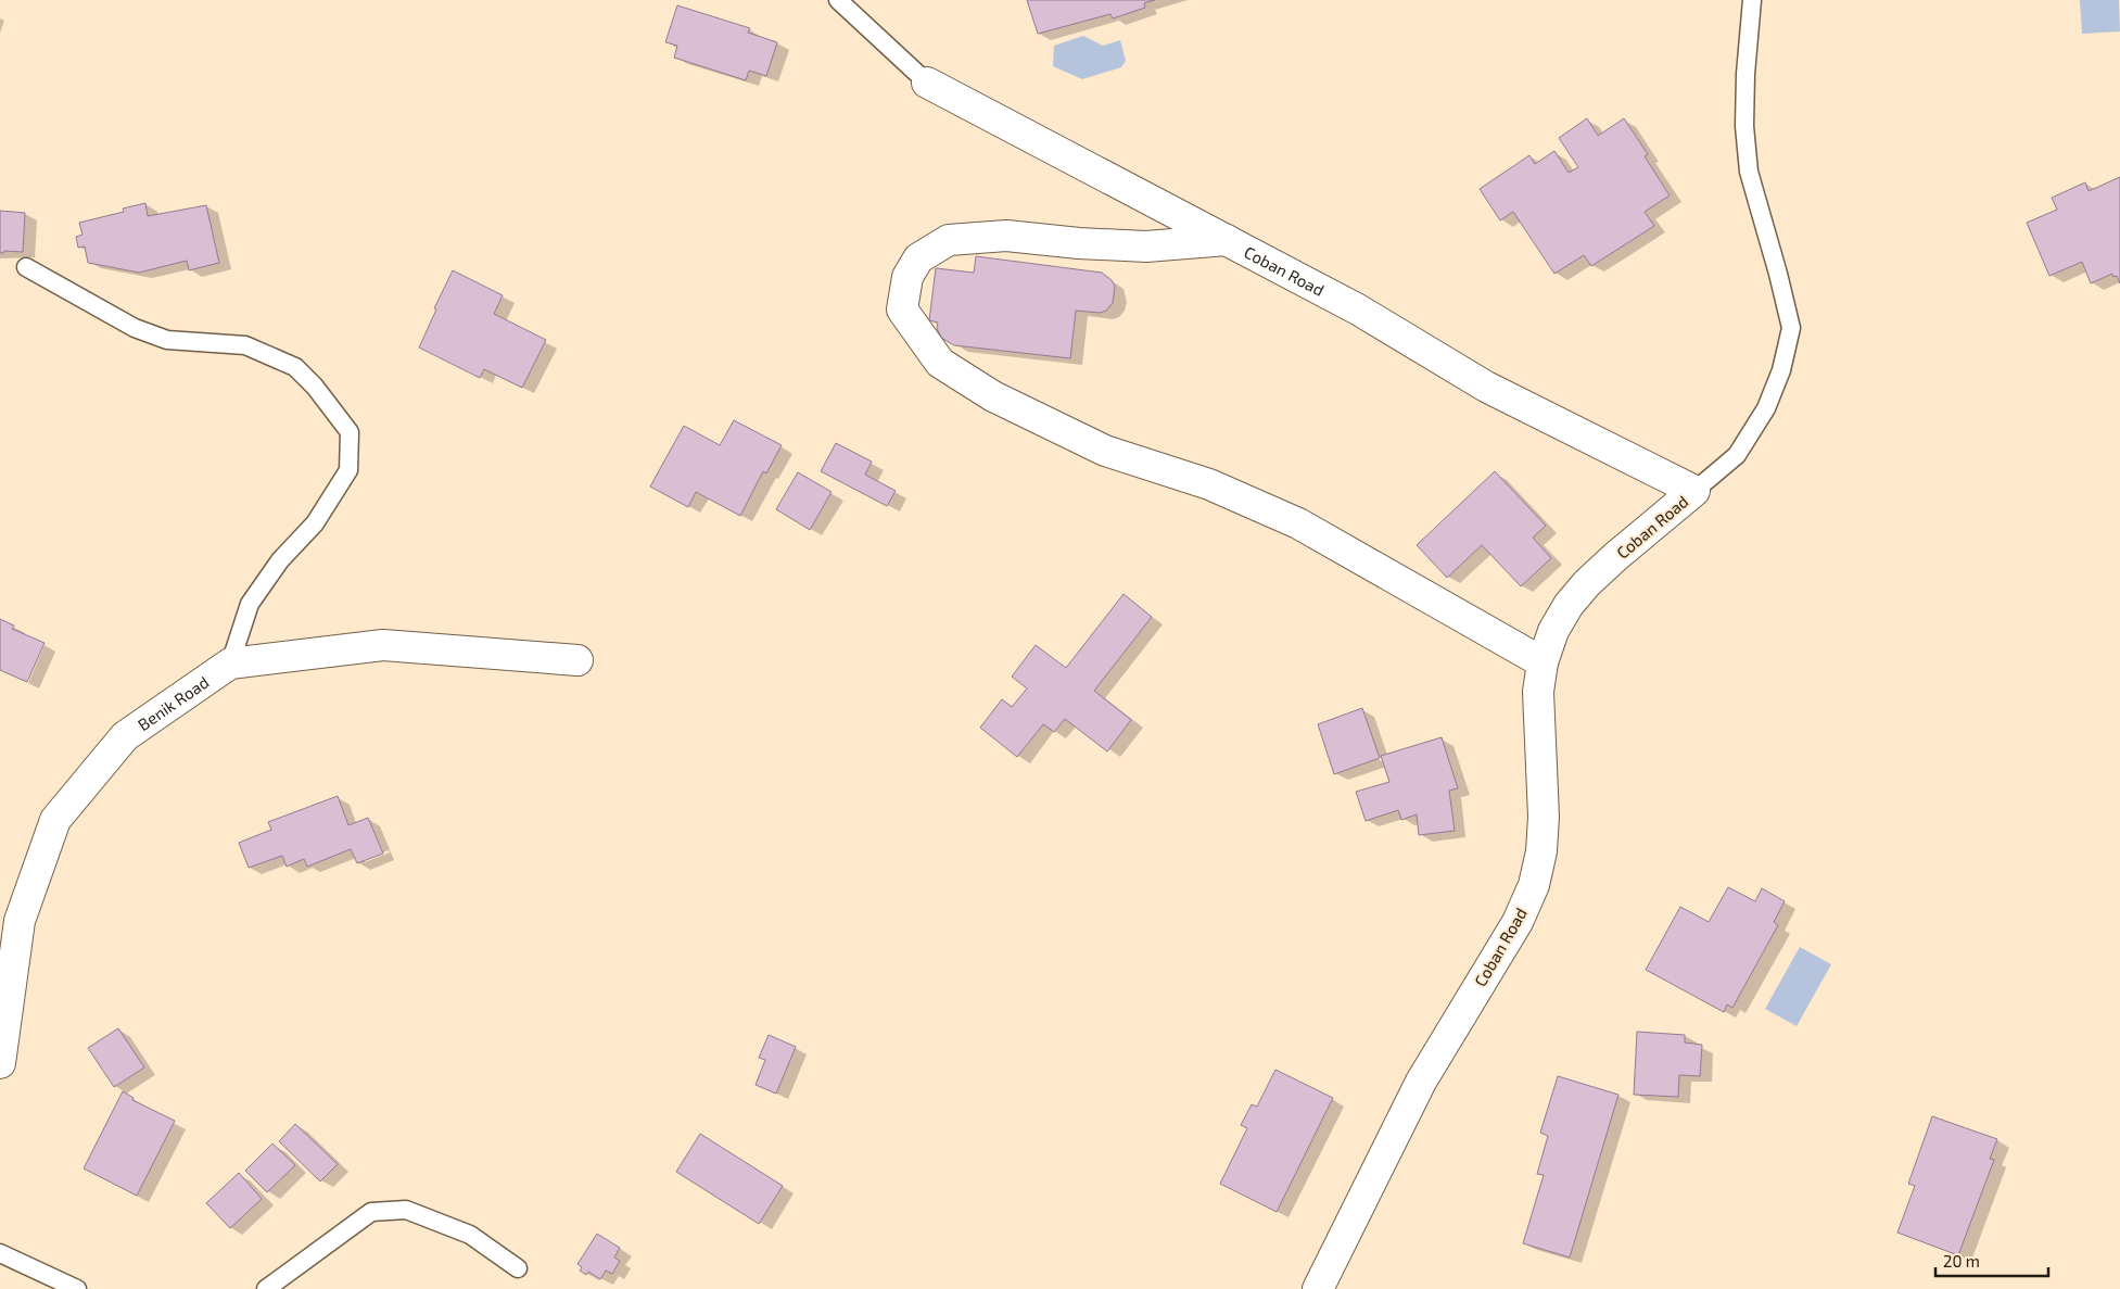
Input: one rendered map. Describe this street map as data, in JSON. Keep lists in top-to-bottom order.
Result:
{
  "streets": {
    "street": ["Coban Road", "Benik Road"]
  },
  "scale_bar": "20 m"
}
